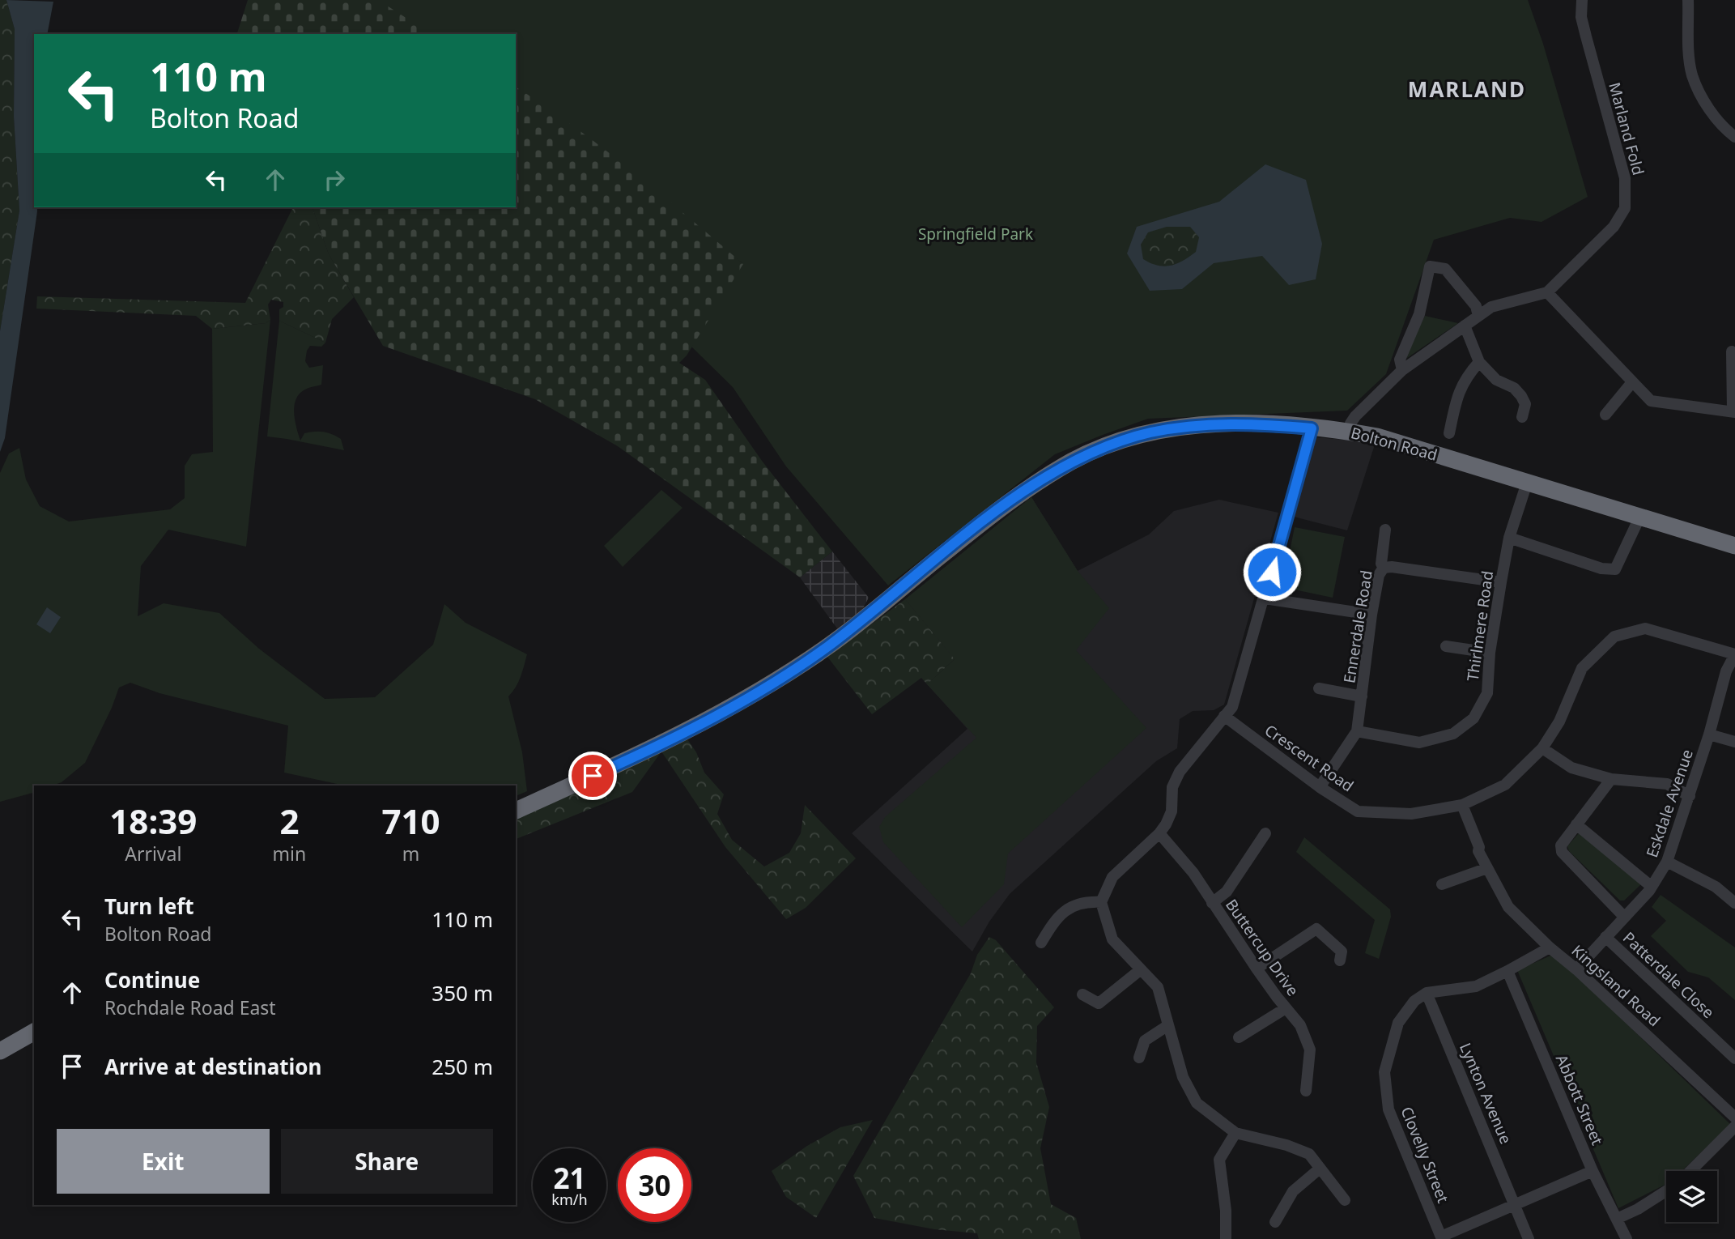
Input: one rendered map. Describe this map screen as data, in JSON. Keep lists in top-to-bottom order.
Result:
{
  "streets": {
    "highway": ["Bolton Road"],
    "street": [
      "Marland Fold",
      "Thirlmere Road",
      "Ennerdale Road",
      "Crescent Road",
      "Eskdale Avenue",
      "Buttercup Drive",
      "Patterdale Close",
      "Kingsland Road",
      "Lynton Avenue",
      "Abbott Street",
      "Clovelly Street"
    ]
  },
  "crossings": [
    ["Bolton Road", "Thirlmere Road"],
    ["Thirlmere Road", "Ennerdale Road"],
    ["Ennerdale Road", "Crescent Road"],
    ["Crescent Road", "Eskdale Avenue"],
    ["Crescent Road", "Kingsland Road"],
    ["Eskdale Avenue", "Patterdale Close"],
    ["Eskdale Avenue", "Kingsland Road"],
    ["Lynton Avenue", "Clovelly Street"]
  ],
  "districts": ["MARLAND"],
  "parks": ["Springfield Park"],
  "page": {
    "turn": ["110 m", "Bolton Road"],
    "eta": [
      "18:39",
      "Arrival",
      "2",
      "min",
      "710",
      "m"
    ],
    "list": [
      {
        "name": "Turn left",
        "note": "Bolton Road",
        "value": "110 m"
      },
      {
        "name": "Continue",
        "note": "Rochdale Road East",
        "value": "350 m"
      },
      {
        "name": "Arrive at destination",
        "value": "250 m"
      }
    ],
    "buttons": ["Exit", "Share"],
    "speed": "21 km/h",
    "limit": "30"
  }
}
